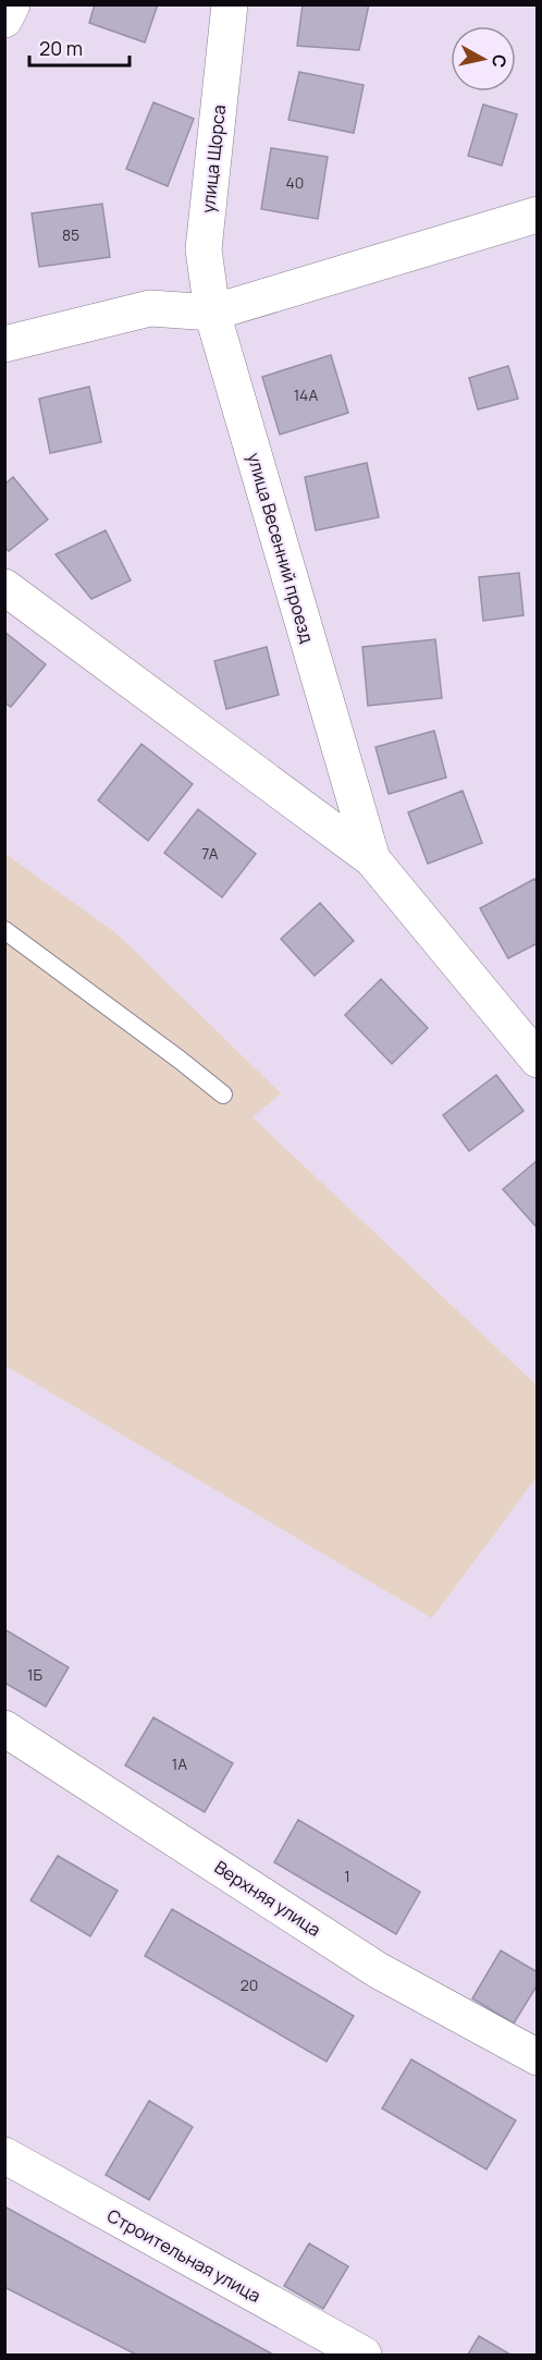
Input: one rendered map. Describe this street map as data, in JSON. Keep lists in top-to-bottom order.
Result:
{
  "streets": {
    "street": [
      "улица Щорса",
      "улица Весенний проезд",
      "Верхняя улица",
      "Строительная улица"
    ]
  },
  "crossings": [
    ["улица Щорса", "улица Весенний проезд"]
  ],
  "house_numbers": [
    "40",
    "85",
    "14А",
    "7А",
    "1Б",
    "1А",
    "1",
    "20"
  ],
  "scale_bar": "20 m",
  "north": "right"
}
